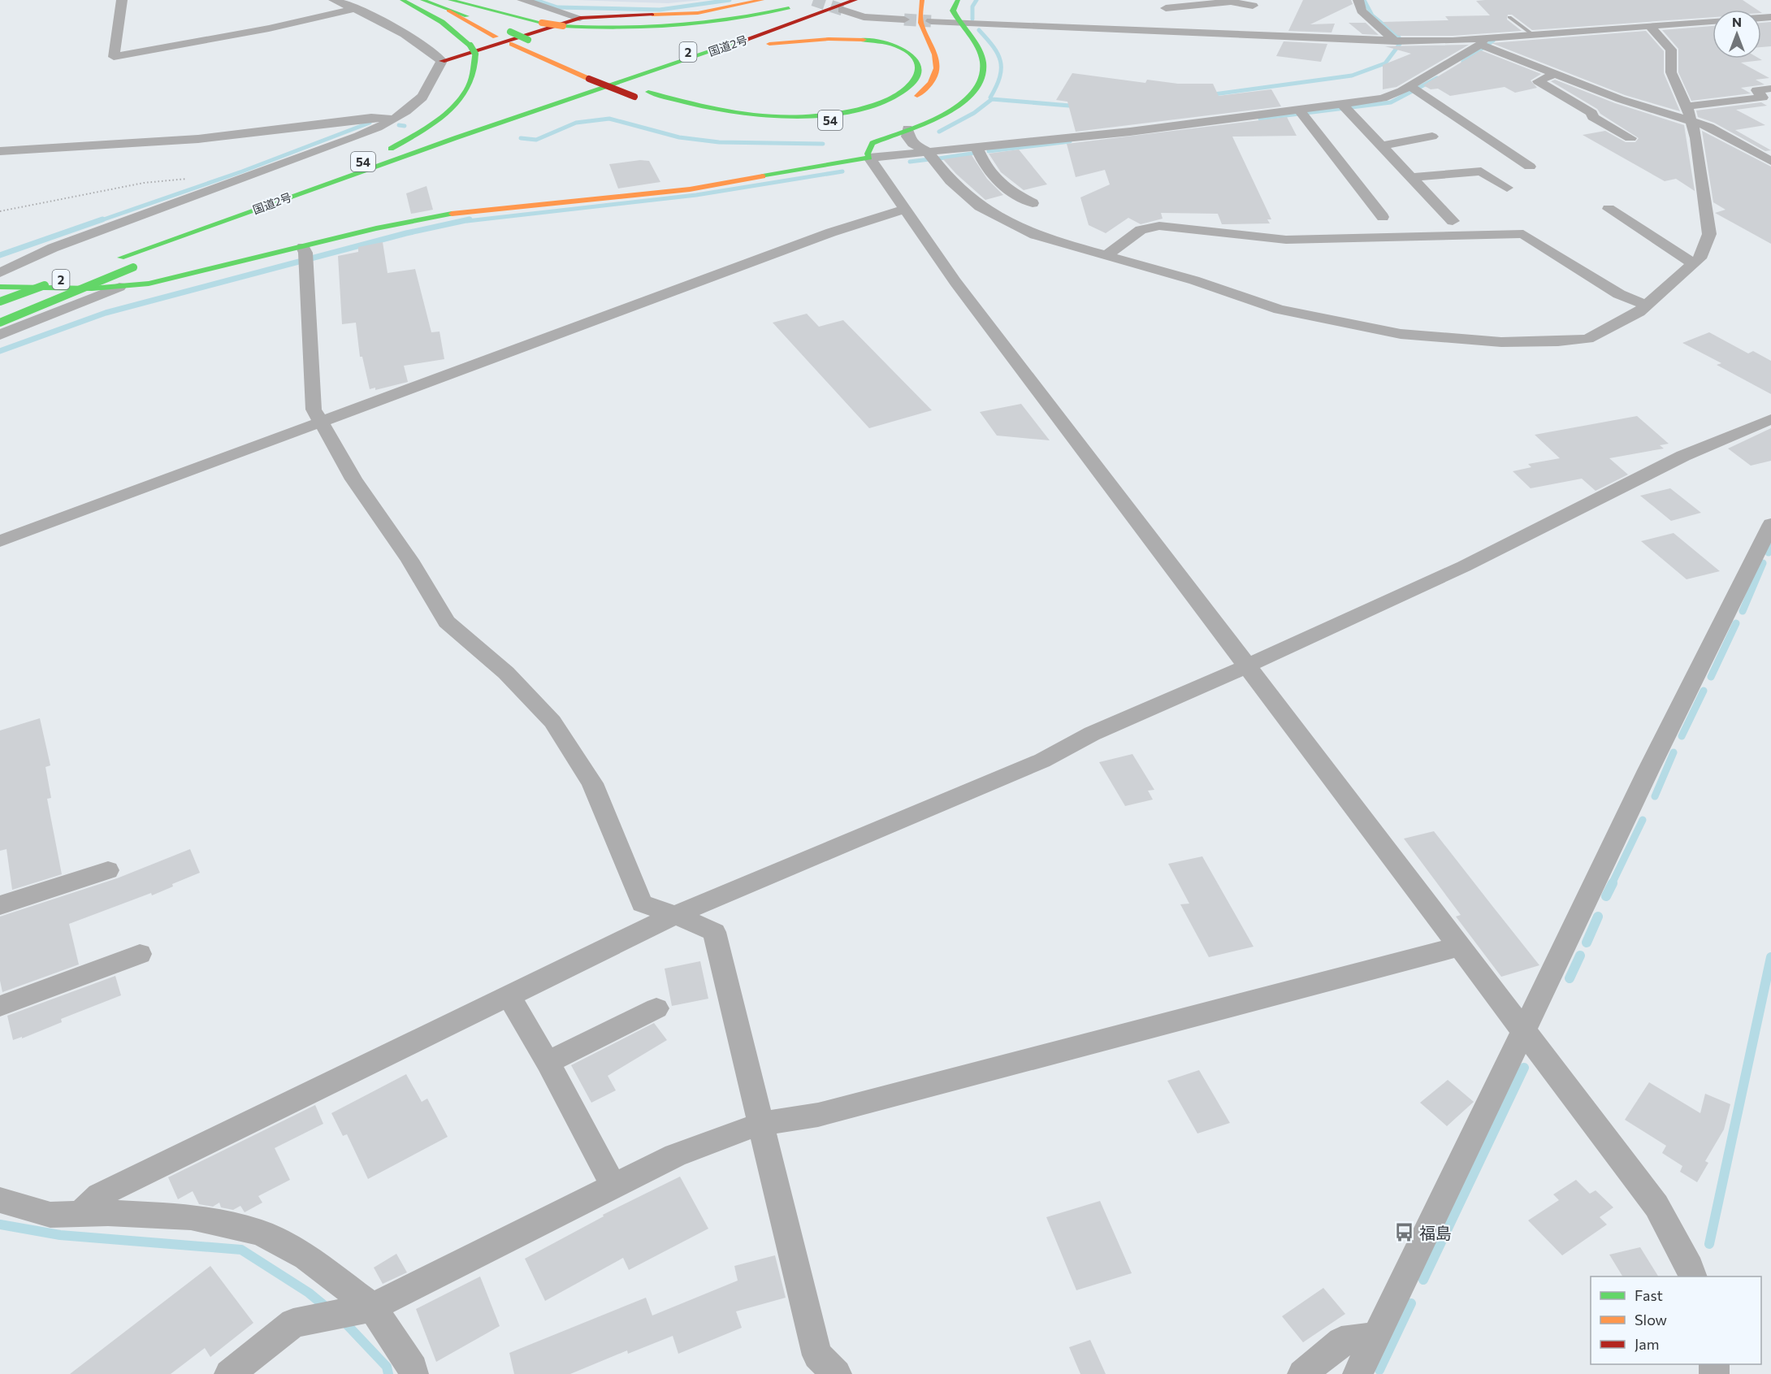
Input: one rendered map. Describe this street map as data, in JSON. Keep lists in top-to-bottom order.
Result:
{
  "streets": {
    "main road": ["国道2号", "2", "54"]
  },
  "crossings": [
    ["国道2号", "54"]
  ],
  "places": {
    "bus stop": ["福島"]
  },
  "legend": ["Fast", "Slow", "Jam"],
  "north": "top"
}
